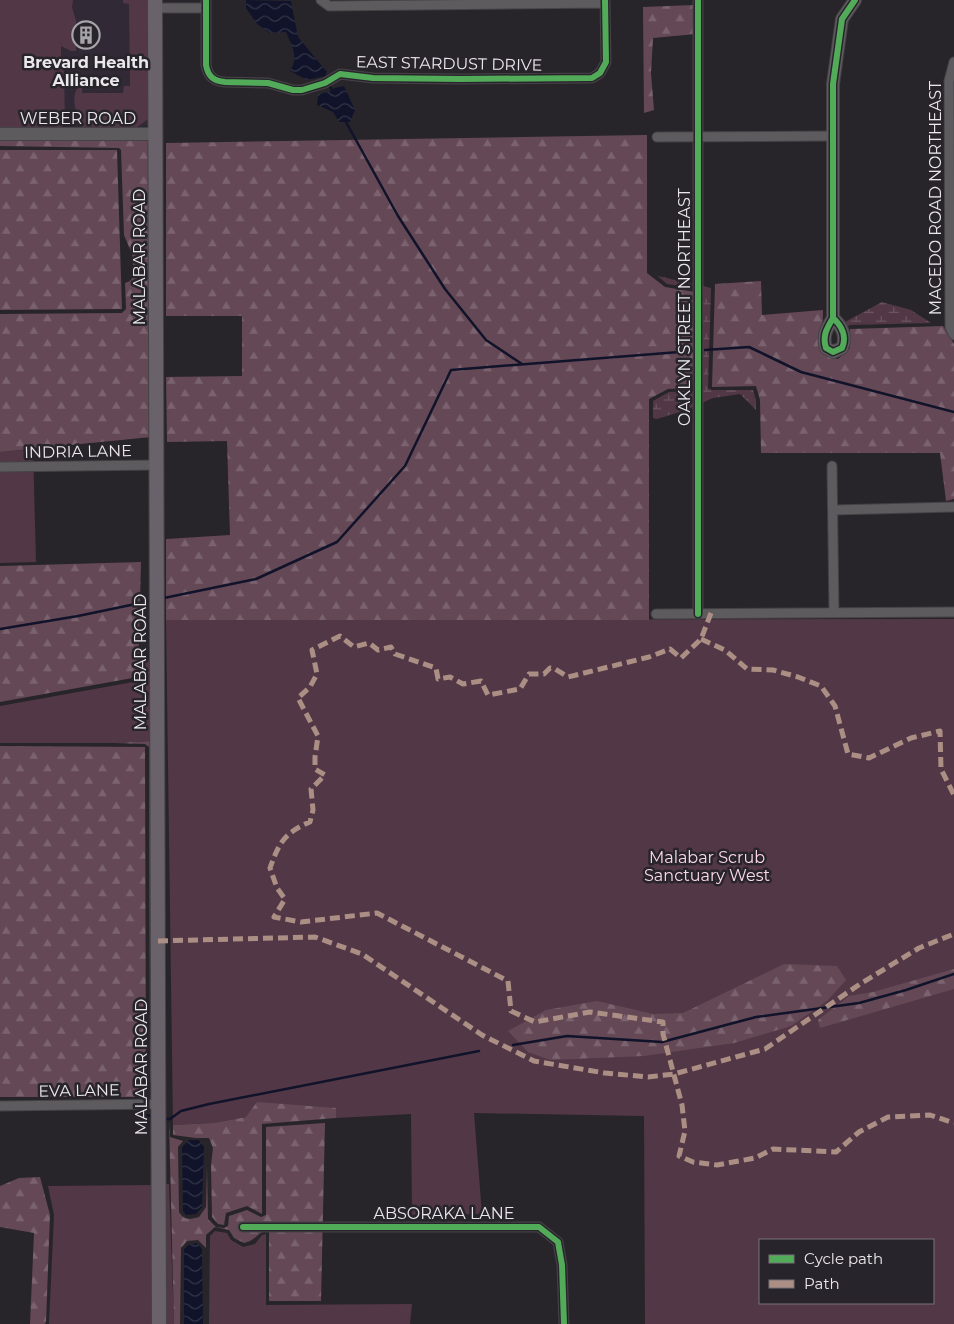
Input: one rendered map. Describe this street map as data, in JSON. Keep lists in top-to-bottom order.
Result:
{
  "streets": {
    "main road": ["MALABAR ROAD"],
    "street": [
      "EAST STARDUST DRIVE",
      "WEBER ROAD",
      "MACEDO ROAD NORTHEAST",
      "OAKLYN STREET NORTHEAST",
      "INDRIA LANE",
      "EVA LANE",
      "ABSORAKA LANE"
    ]
  },
  "crossings": [
    ["WEBER ROAD", "MALABAR ROAD"],
    ["MALABAR ROAD", "INDRIA LANE"],
    ["MALABAR ROAD", "EVA LANE"]
  ],
  "parks": ["Malabar Scrub Sanctuary West"],
  "places": {
    "building": ["Brevard Health Alliance"]
  },
  "legend": ["Cycle path", "Path"]
}
